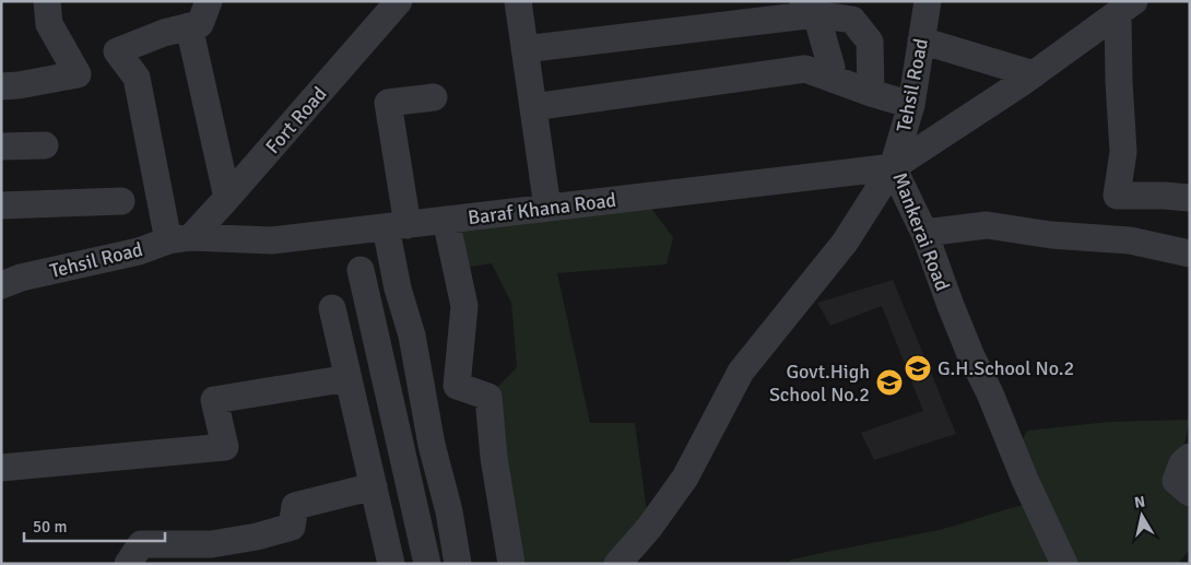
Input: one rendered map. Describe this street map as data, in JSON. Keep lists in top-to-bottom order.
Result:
{
  "streets": {
    "street": [
      "Tehsil Road",
      "Fort Road",
      "Baraf Khana Road",
      "Mankerai Road"
    ]
  },
  "crossings": [
    ["Tehsil Road", "Fort Road"],
    ["Tehsil Road", "Baraf Khana Road"],
    ["Tehsil Road", "Mankerai Road"],
    ["Fort Road", "Baraf Khana Road"],
    ["Baraf Khana Road", "Mankerai Road"]
  ],
  "places": {
    "school or university": ["G.H.School No.2", "Govt.High School No.2"]
  },
  "scale_bar": "50 m",
  "north": "top"
}
